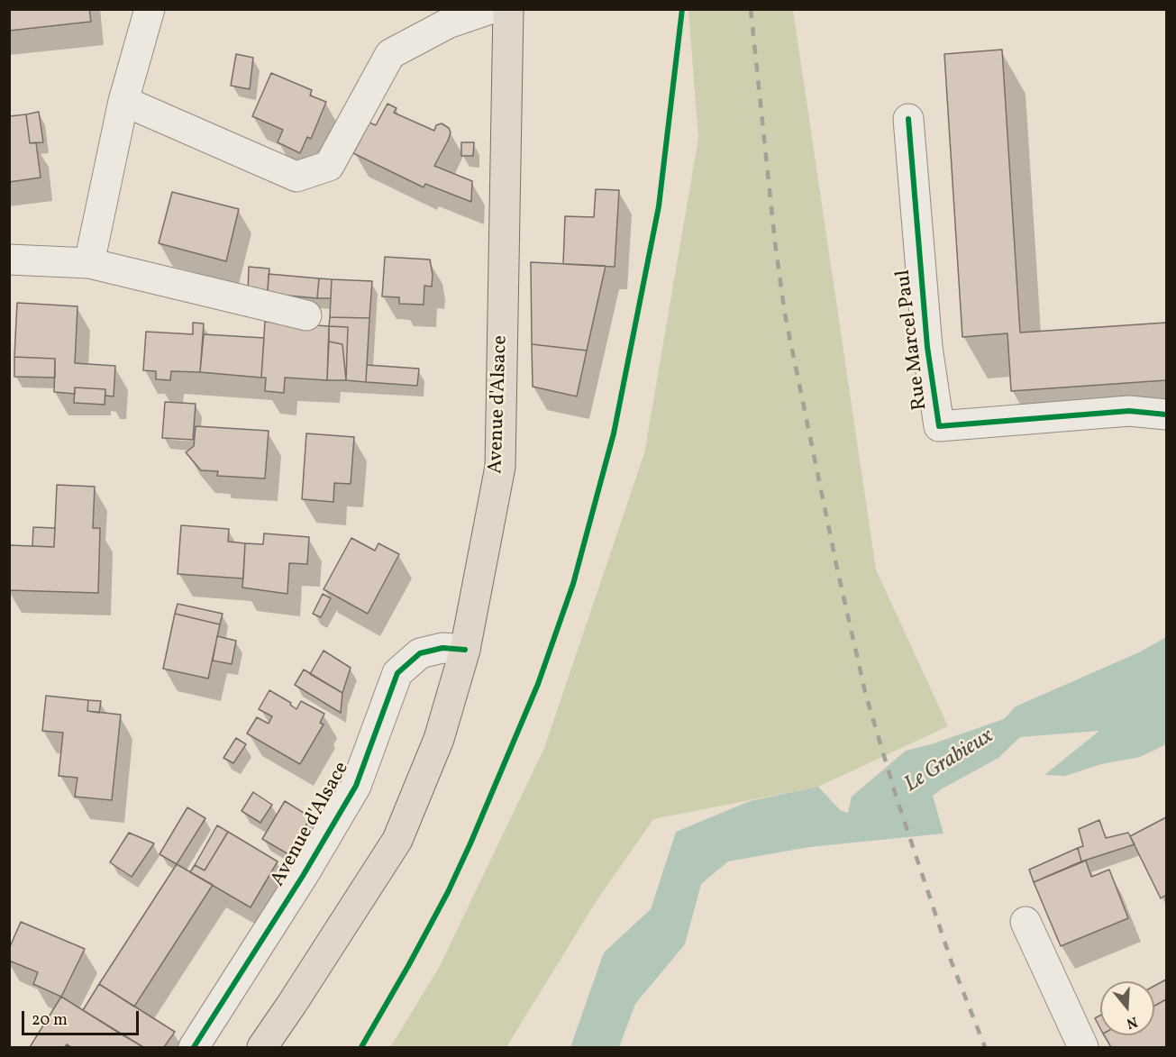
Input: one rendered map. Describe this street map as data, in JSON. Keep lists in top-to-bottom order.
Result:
{
  "streets": {
    "main road": ["Avenue d'Alsace"],
    "street": ["Rue Marcel Paul"]
  },
  "water": ["Le Grabieux"],
  "scale_bar": "20 m",
  "north": "bottom"
}
